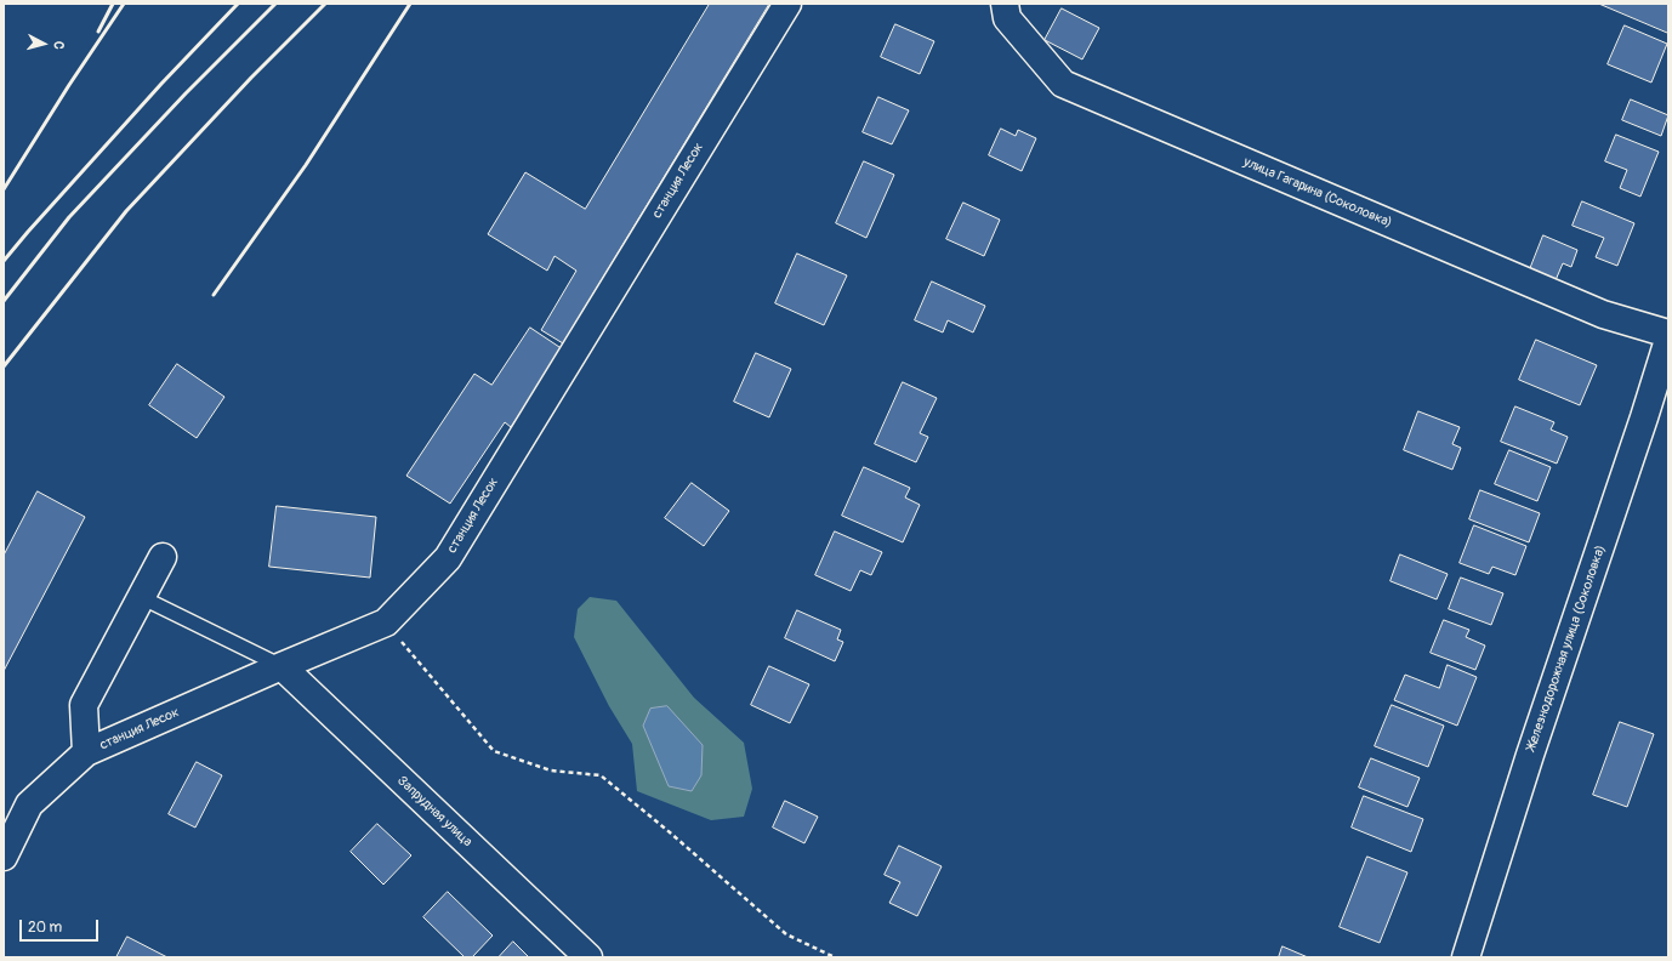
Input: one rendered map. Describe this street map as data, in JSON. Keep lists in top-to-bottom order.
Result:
{
  "streets": {
    "street": [
      "станция Лесок",
      "улица Гагарина (Соколовка)",
      "Железнодорожная улица (Соколовка)",
      "Запрудная улица"
    ]
  },
  "crossings": [
    ["станция Лесок", "Запрудная улица"]
  ],
  "scale_bar": "20 m",
  "north": "right"
}
